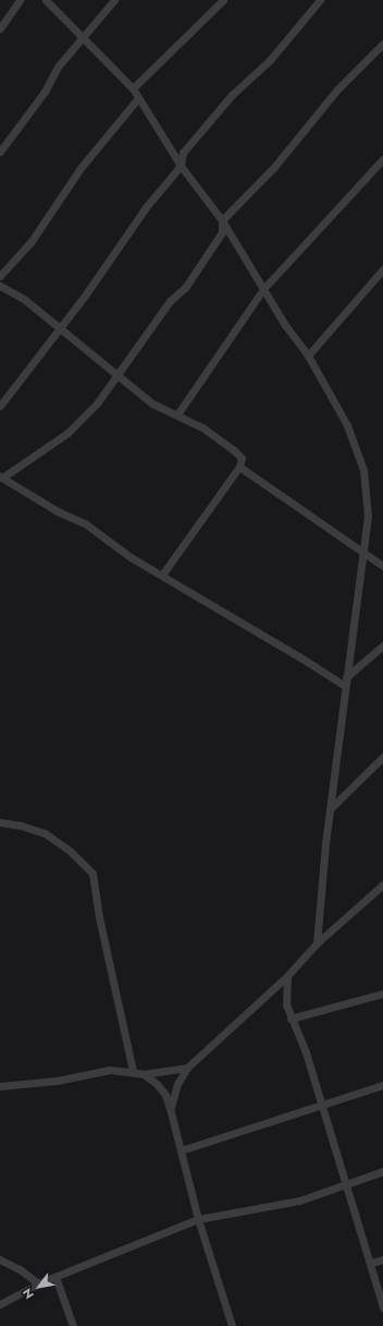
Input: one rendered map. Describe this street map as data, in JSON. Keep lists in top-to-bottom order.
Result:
{
  "north": "bottom left"
}
